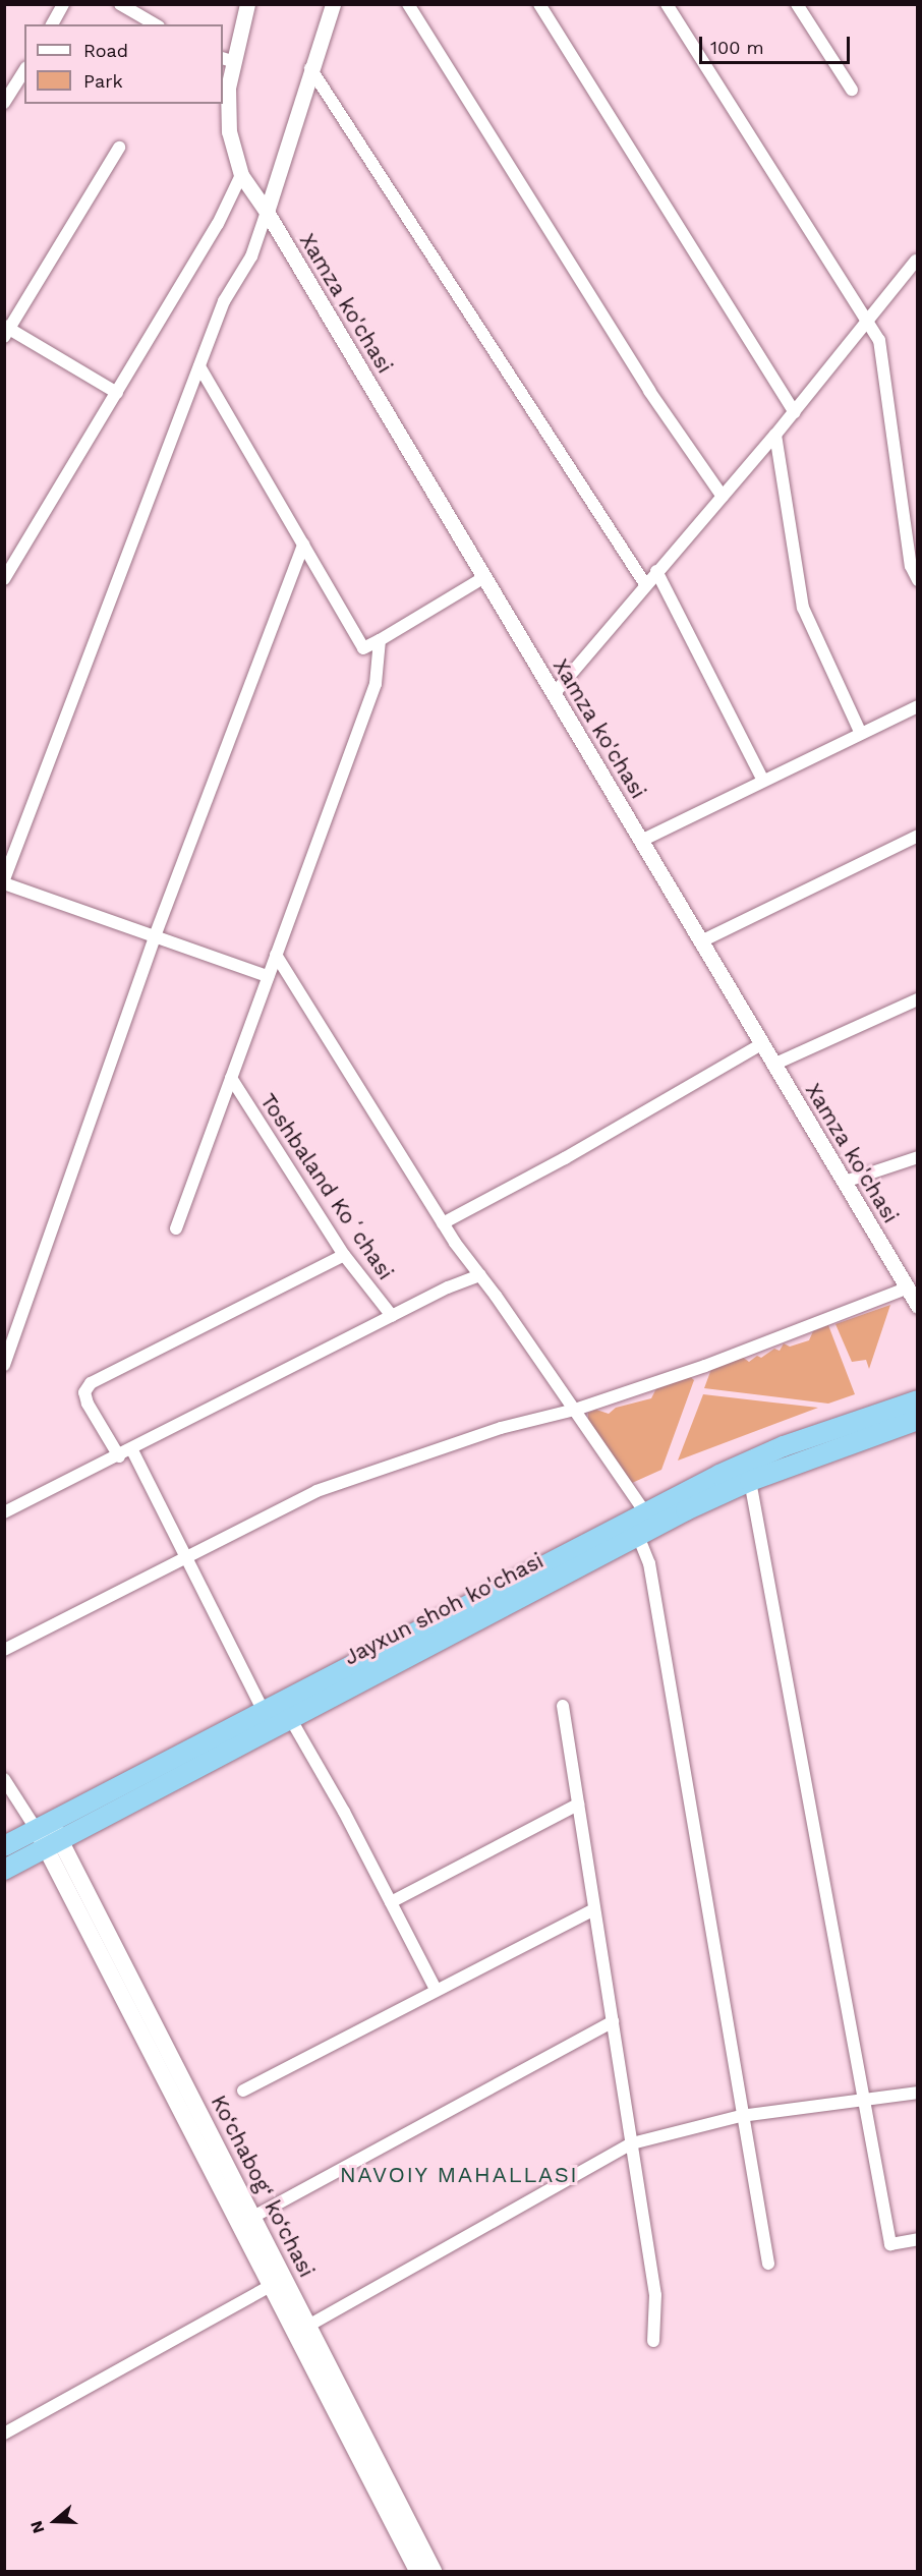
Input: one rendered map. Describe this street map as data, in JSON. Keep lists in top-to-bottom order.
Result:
{
  "streets": {
    "highway": ["Jayxun shoh ko'chasi"],
    "main road": ["Ko‘chabog‘ ko‘chasi"],
    "street": ["Xamza ko'chasi", "Toshbaland Koʻchasi"]
  },
  "crossings": [
    ["Jayxun shoh ko'chasi", "Ko‘chabog‘ ko‘chasi"]
  ],
  "districts": ["NAVOIY MAHALLASI"],
  "legend": ["Road", "Park"],
  "scale_bar": "100 m",
  "north": "left"
}
